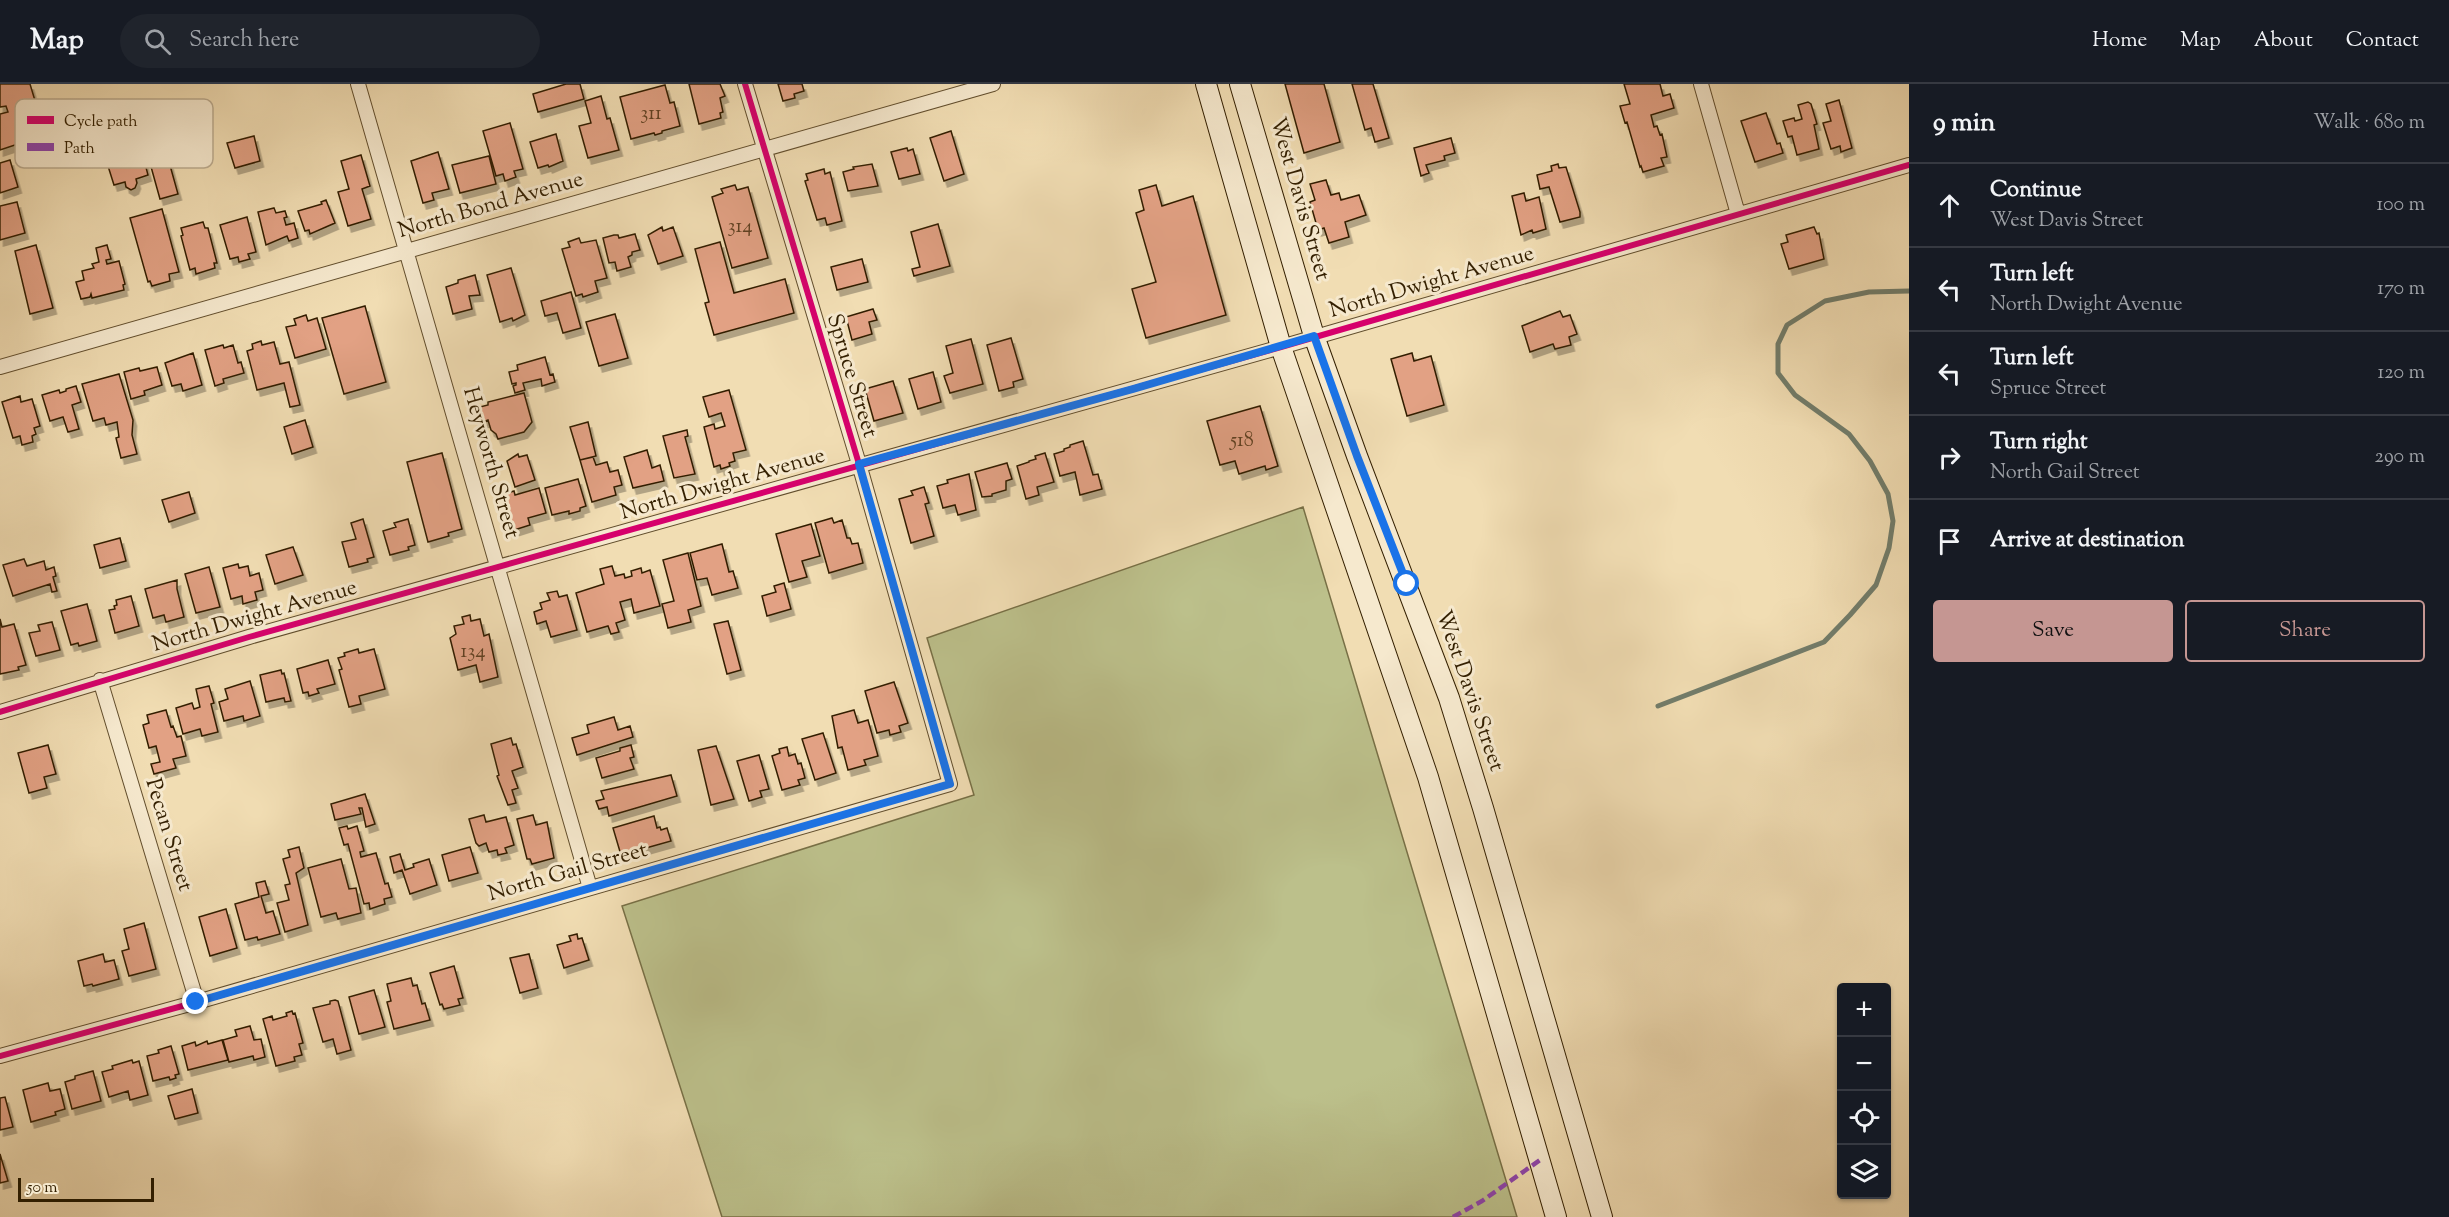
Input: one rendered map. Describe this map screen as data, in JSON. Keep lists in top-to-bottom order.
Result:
{
  "streets": {
    "main road": ["West Davis Street"],
    "street": [
      "North Bond Avenue",
      "North Dwight Avenue",
      "Spruce Street",
      "Heyworth Street",
      "Pecan Street",
      "North Gail Street"
    ]
  },
  "crossings": [
    ["West Davis Street", "North Dwight Avenue"],
    ["North Bond Avenue", "Spruce Street"],
    ["North Bond Avenue", "Heyworth Street"],
    ["North Dwight Avenue", "Spruce Street"],
    ["North Dwight Avenue", "Heyworth Street"],
    ["North Dwight Avenue", "Pecan Street"],
    ["Spruce Street", "North Gail Street"],
    ["Heyworth Street", "North Gail Street"],
    ["Pecan Street", "North Gail Street"]
  ],
  "house_numbers": [
    "311",
    "314",
    "518",
    "134"
  ],
  "legend": ["Cycle path", "Path"],
  "scale_bar": "50 m",
  "page": {
    "header": "Map",
    "search": "Search here",
    "nav": [
      "Home",
      "Map",
      "About",
      "Contact"
    ],
    "heading": ["9 min", "Walk · 680 m"],
    "list": [
      ["Continue", "West Davis Street", "100 m"],
      ["Turn left", "North Dwight Avenue", "170 m"],
      ["Turn left", "Spruce Street", "120 m"],
      ["Turn right", "North Gail Street", "290 m"],
      "Arrive at destination"
    ],
    "buttons": ["Save", "Share"],
    "map_buttons": ["+", "−"],
    "scale": "50 m"
  }
}
